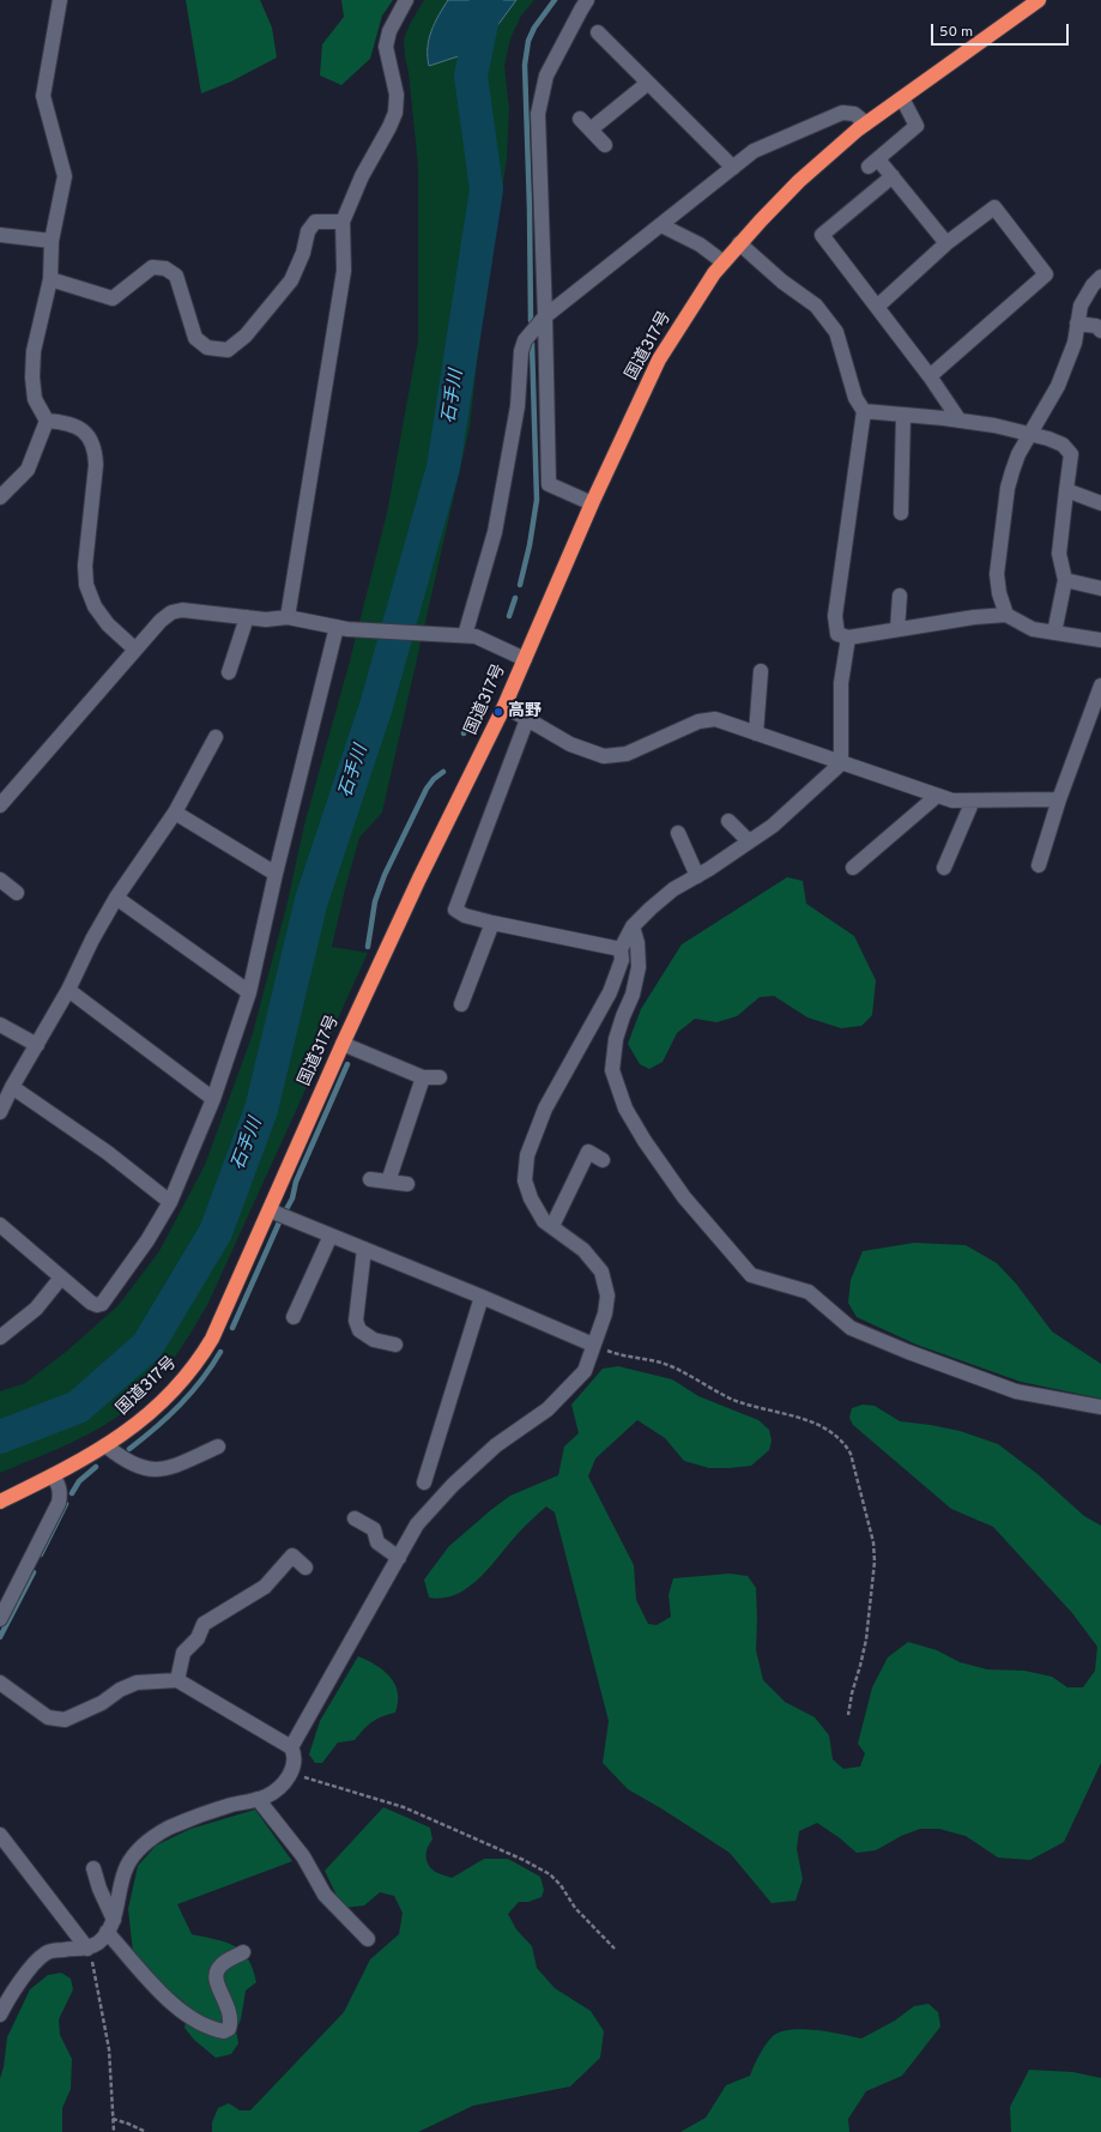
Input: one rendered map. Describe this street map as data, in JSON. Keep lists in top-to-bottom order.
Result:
{
  "streets": {
    "highway": ["国道317号"]
  },
  "water": ["石手川"],
  "places": ["高野"],
  "scale_bar": "50 m"
}
